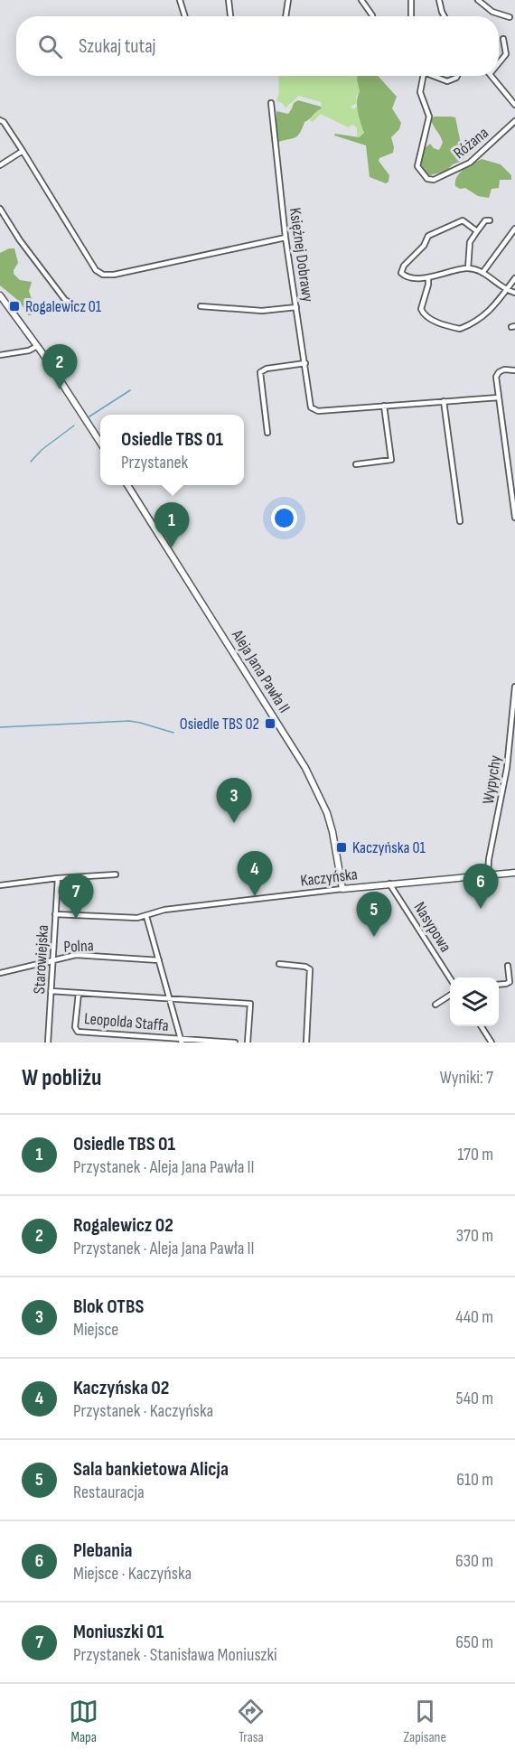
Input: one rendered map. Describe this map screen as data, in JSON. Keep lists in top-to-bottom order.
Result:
{
  "streets": {
    "street": [
      "Różana",
      "Księżnej Dobrawy",
      "Aleja Jana Pawła II",
      "Wypychy",
      "Kaczyńska",
      "Nasypowa",
      "Polna",
      "Starowiejska",
      "Leopolda Staffa"
    ]
  },
  "crossings": [
    ["Aleja Jana Pawła II", "Kaczyńska"],
    ["Wypychy", "Kaczyńska"],
    ["Kaczyńska", "Nasypowa"],
    ["Kaczyńska", "Starowiejska"],
    ["Polna", "Starowiejska"]
  ],
  "places": {
    "transit": ["Rogalewicz 01", "Osiedle TBS 02", "Kaczyńska 01"]
  },
  "page": {
    "search": "Szukaj tutaj",
    "pins": [
      "2",
      "1",
      "3",
      "4",
      "6",
      "7",
      "5"
    ],
    "popup": ["Osiedle TBS 01", "Przystanek"],
    "heading": ["W pobliżu", "Wyniki: 7"],
    "list": [
      {
        "mark": "1",
        "name": "Osiedle TBS 01",
        "note": "Przystanek · Aleja Jana Pawła II",
        "value": "170 m"
      },
      {
        "mark": "2",
        "name": "Rogalewicz 02",
        "note": "Przystanek · Aleja Jana Pawła II",
        "value": "370 m"
      },
      {
        "mark": "3",
        "name": "Blok OTBS",
        "note": "Miejsce",
        "value": "440 m"
      },
      {
        "mark": "4",
        "name": "Kaczyńska 02",
        "note": "Przystanek · Kaczyńska",
        "value": "540 m"
      },
      {
        "mark": "5",
        "name": "Sala bankietowa Alicja",
        "note": "Restauracja",
        "value": "610 m"
      },
      {
        "mark": "6",
        "name": "Plebania",
        "note": "Miejsce · Kaczyńska",
        "value": "630 m"
      },
      {
        "mark": "7",
        "name": "Moniuszki 01",
        "note": "Przystanek · Stanisława Moniuszki",
        "value": "650 m"
      }
    ],
    "nav": ["Mapa", "Trasa", "Zapisane"]
  }
}
